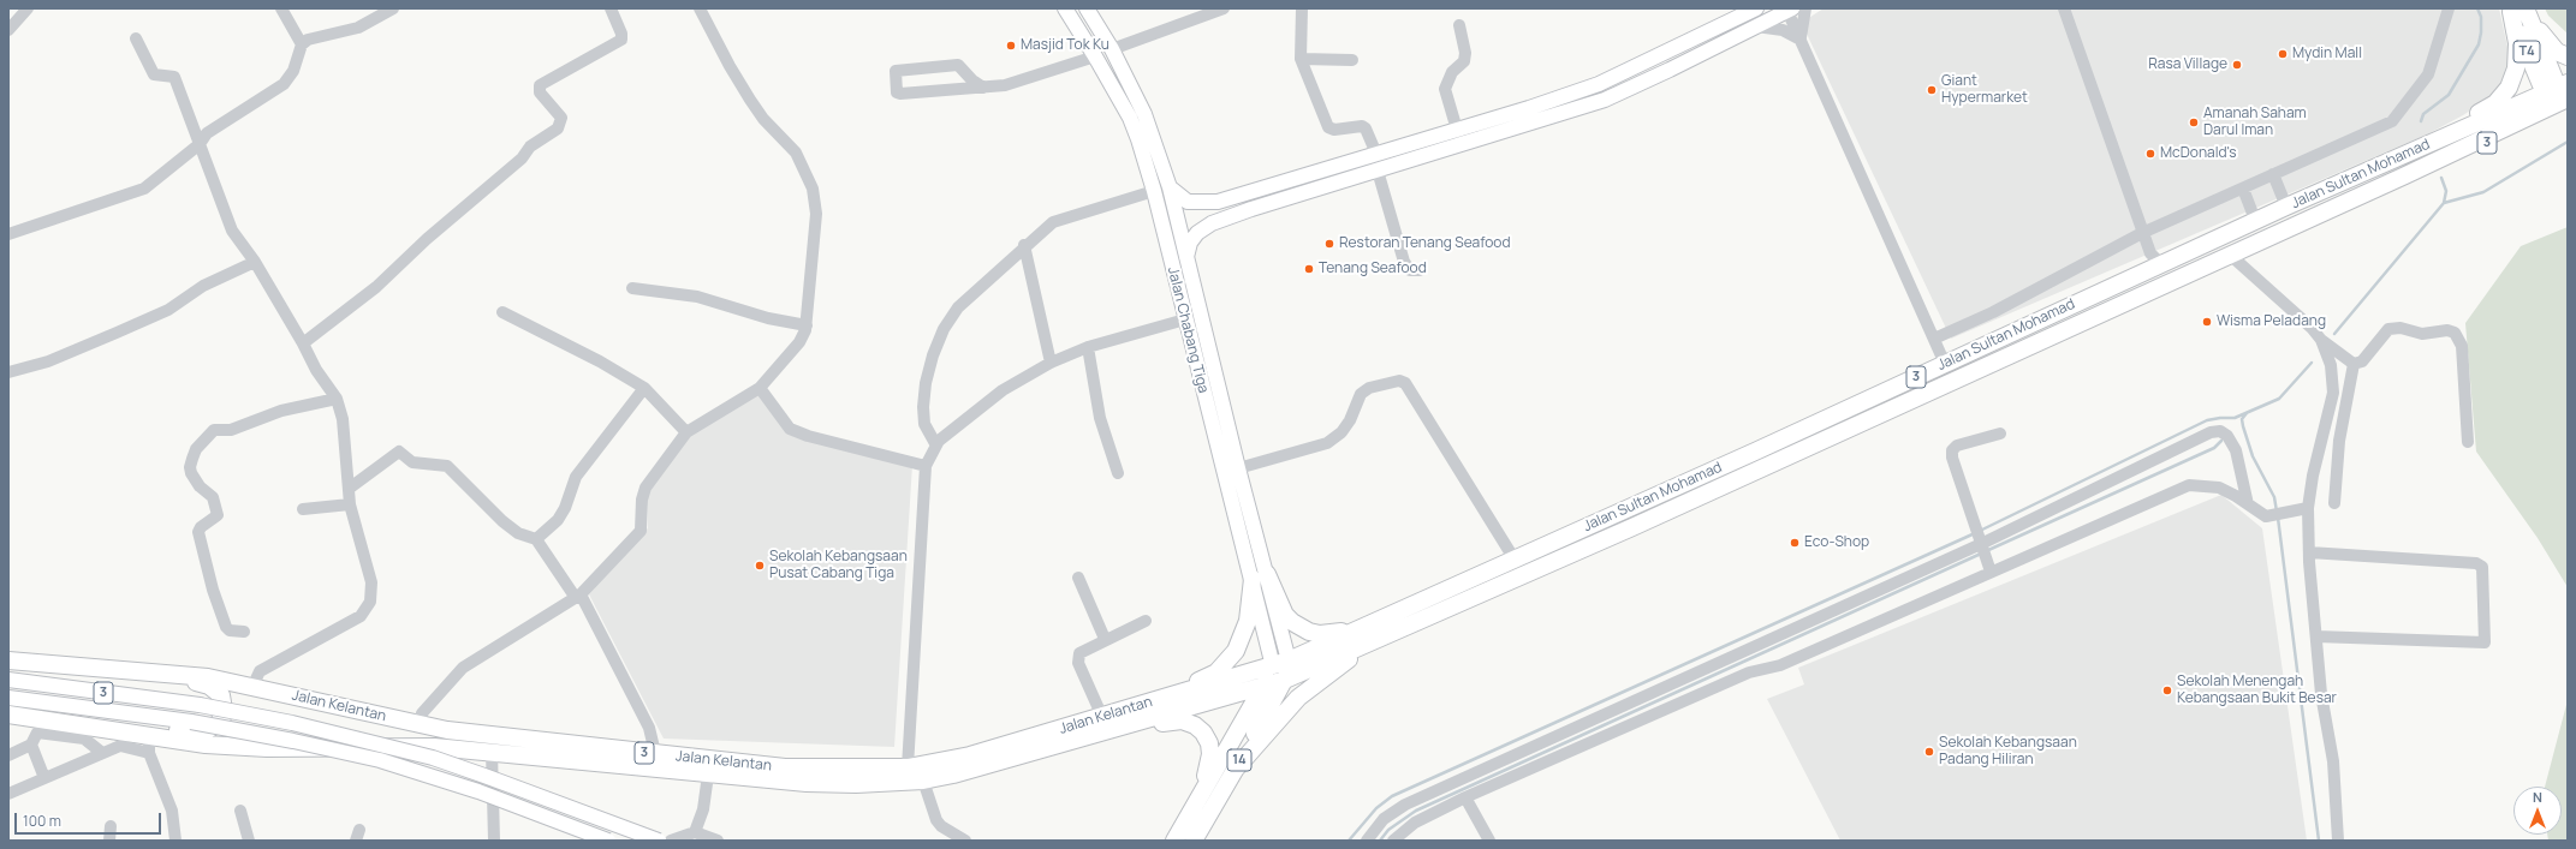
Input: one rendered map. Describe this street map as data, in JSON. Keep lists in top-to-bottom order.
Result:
{
  "streets": {
    "highway": [
      "T4",
      "3",
      "Jalan Sultan Mohamad",
      "Jalan Kelantan",
      "14"
    ],
    "main road": ["Jalan Chabang Tiga"]
  },
  "crossings": [
    ["T4", "Jalan Sultan Mohamad"],
    ["Jalan Sultan Mohamad", "Jalan Chabang Tiga"],
    ["Jalan Sultan Mohamad", "Jalan Kelantan"],
    ["Jalan Sultan Mohamad", "14"],
    ["Jalan Chabang Tiga", "Jalan Kelantan"],
    ["Jalan Chabang Tiga", "14"],
    ["Jalan Kelantan", "14"]
  ],
  "places": [
    "Masjid Tok Ku",
    "Mydin Mall",
    "Rasa Village",
    "Giant Hypermarket",
    "Amanah Saham Darul Iman",
    "McDonald's",
    "Restoran Tenang Seafood",
    "Tenang Seafood",
    "Wisma Peladang",
    "Eco-Shop",
    "Sekolah Kebangsaan Pusat Cabang Tiga",
    "Sekolah Menengah Kebangsaan Bukit Besar",
    "Sekolah Kebangsaan Padang Hiliran"
  ],
  "scale_bar": "100 m",
  "north": "top"
}
